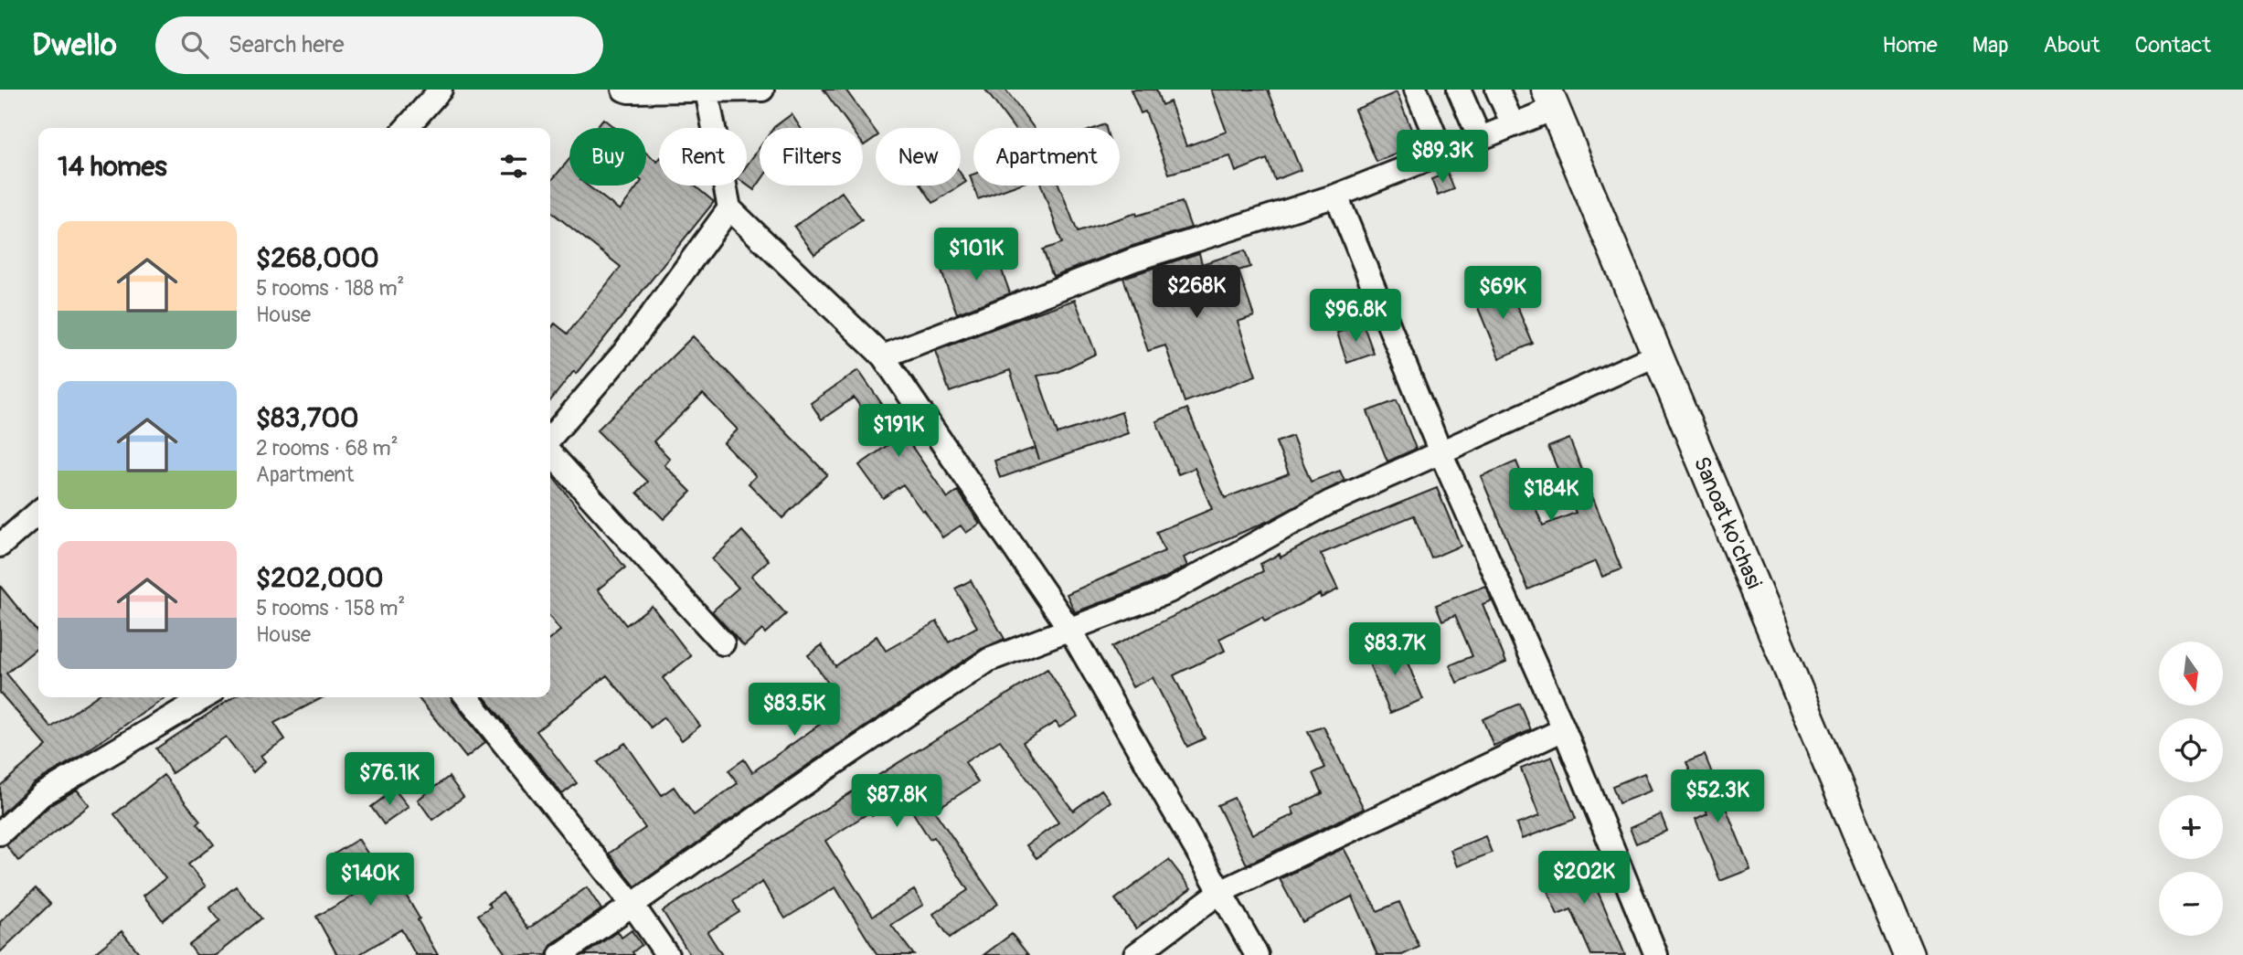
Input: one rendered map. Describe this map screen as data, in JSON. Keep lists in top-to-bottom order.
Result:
{
  "streets": {
    "main road": ["Sanoat ko'chasi"]
  },
  "north": "bottom",
  "page": {
    "header": "Dwello",
    "search": "Search here",
    "nav": [
      "Home",
      "Map",
      "About",
      "Contact"
    ],
    "chip": [
      "Buy",
      "Rent",
      "Filters",
      "New",
      "Apartment"
    ],
    "heading": "14 homes",
    "price": [
      "$89.3K",
      "$101K",
      "$268K",
      "$69K",
      "$96.8K",
      "$191K",
      "$184K",
      "$83.7K",
      "$83.5K",
      "$76.1K",
      "$52.3K",
      "$87.8K",
      "$202K",
      "$140K"
    ],
    "list": [
      {
        "name": "$268,000",
        "note": "5 rooms · 188 m² · House"
      },
      {
        "name": "$83,700",
        "note": "2 rooms · 68 m² · Apartment"
      },
      {
        "name": "$202,000",
        "note": "5 rooms · 158 m² · House"
      }
    ],
    "map_buttons": ["+", "−"]
  }
}
